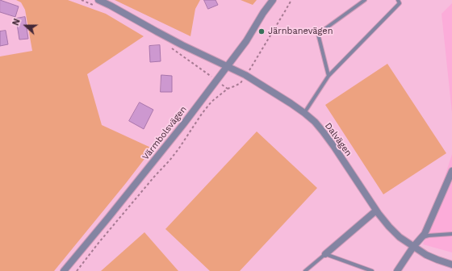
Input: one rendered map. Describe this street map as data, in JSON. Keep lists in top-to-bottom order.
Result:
{
  "streets": {
    "street": ["Värmbolsvägen", "Dalvägen"]
  },
  "crossings": [
    ["Värmbolsvägen", "Dalvägen"]
  ],
  "places": ["Järnbanevägen"],
  "north": "left"
}
